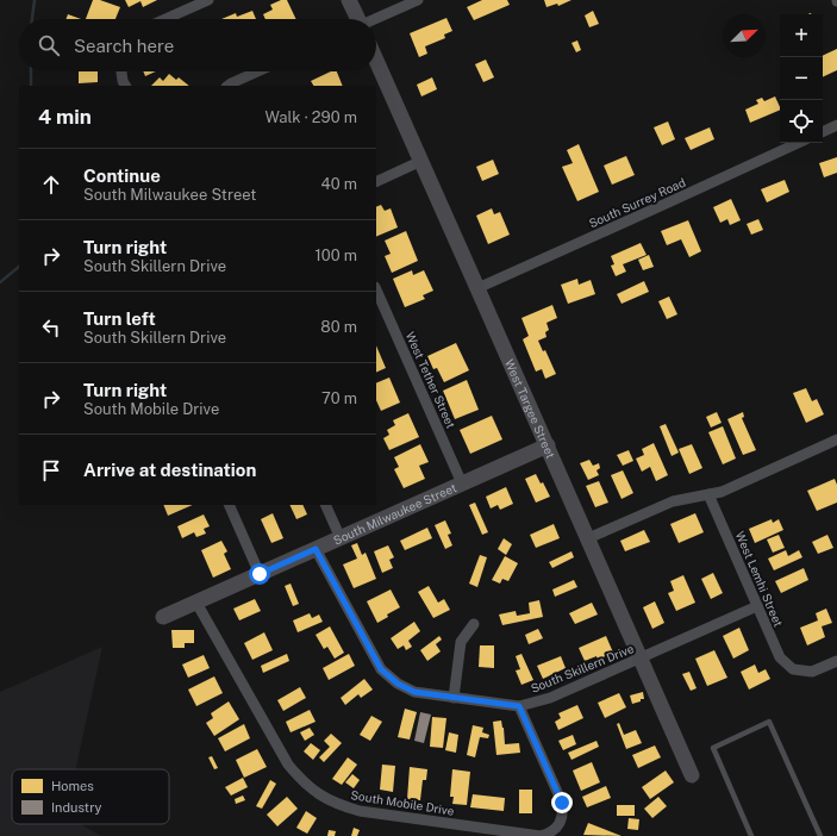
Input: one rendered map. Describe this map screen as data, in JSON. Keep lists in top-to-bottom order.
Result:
{
  "streets": {
    "street": [
      "South Surrey Road",
      "West Tether Street",
      "West Targee Street",
      "South Milwaukee Street",
      "West Lemhi Street",
      "South Skillern Drive",
      "South Mobile Drive"
    ]
  },
  "crossings": [
    ["South Surrey Road", "West Targee Street"],
    ["West Tether Street", "South Milwaukee Street"],
    ["West Targee Street", "South Milwaukee Street"],
    ["West Targee Street", "South Skillern Drive"],
    ["South Milwaukee Street", "South Skillern Drive"],
    ["South Milwaukee Street", "South Mobile Drive"],
    ["West Lemhi Street", "South Skillern Drive"],
    ["South Skillern Drive", "South Mobile Drive"]
  ],
  "legend": ["Homes", "Industry"],
  "north": "top right",
  "page": {
    "map_buttons": ["+", "−"],
    "search": "Search here",
    "heading": ["4 min", "Walk · 290 m"],
    "list": [
      ["Continue", "South Milwaukee Street", "40 m"],
      ["Turn right", "South Skillern Drive", "100 m"],
      ["Turn left", "South Skillern Drive", "80 m"],
      ["Turn right", "South Mobile Drive", "70 m"],
      "Arrive at destination"
    ]
  }
}
